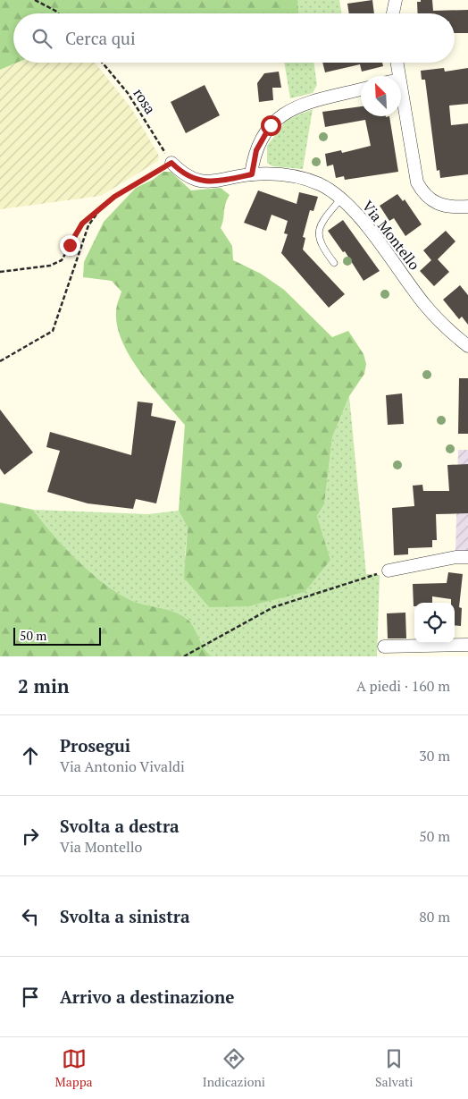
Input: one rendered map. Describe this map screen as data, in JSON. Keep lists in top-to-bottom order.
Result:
{
  "streets": {
    "street": ["Via Montello"],
    "path": ["rosa"]
  },
  "crossings": [
    ["rosa", "Via Montello"]
  ],
  "scale_bar": "50 m",
  "north": "top left",
  "page": {
    "search": "Cerca qui",
    "scale": "50 m",
    "heading": ["2 min", "A piedi · 160 m"],
    "list": [
      ["Prosegui", "Via Antonio Vivaldi", "30 m"],
      ["Svolta a destra", "Via Montello", "50 m"],
      ["Svolta a sinistra", "80 m"],
      "Arrivo a destinazione"
    ],
    "nav": ["Mappa", "Indicazioni", "Salvati"]
  }
}
